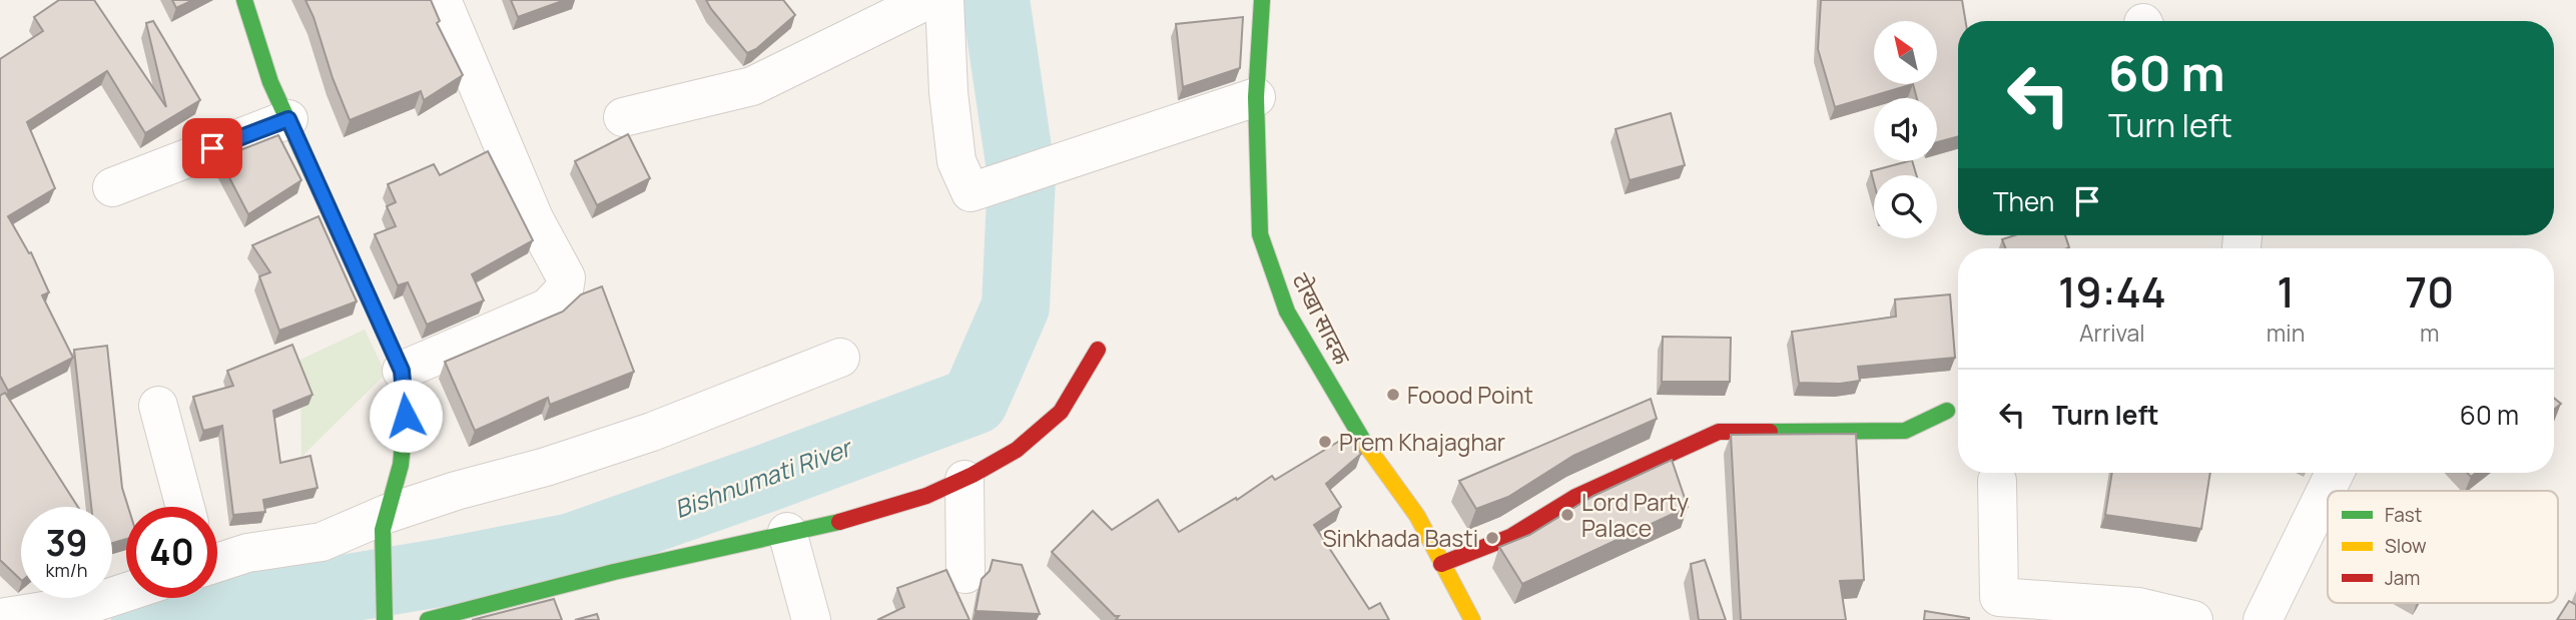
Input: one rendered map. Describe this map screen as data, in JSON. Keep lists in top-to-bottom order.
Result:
{
  "streets": {
    "street": ["टोखा सादक"]
  },
  "water": ["Bishnumati River"],
  "places": [
    "Foood Point",
    "Prem Khajaghar",
    "Lord Party Palace",
    "Sinkhada Basti"
  ],
  "legend": ["Fast", "Slow", "Jam"],
  "north": "top left",
  "page": {
    "turn": ["60 m", "Turn left"],
    "then": "Then",
    "eta": [
      "19:44",
      "Arrival",
      "1",
      "min",
      "70",
      "m"
    ],
    "list": [
      {
        "name": "Turn left",
        "value": "60 m"
      }
    ],
    "speed": "39 km/h",
    "limit": "40"
  }
}
